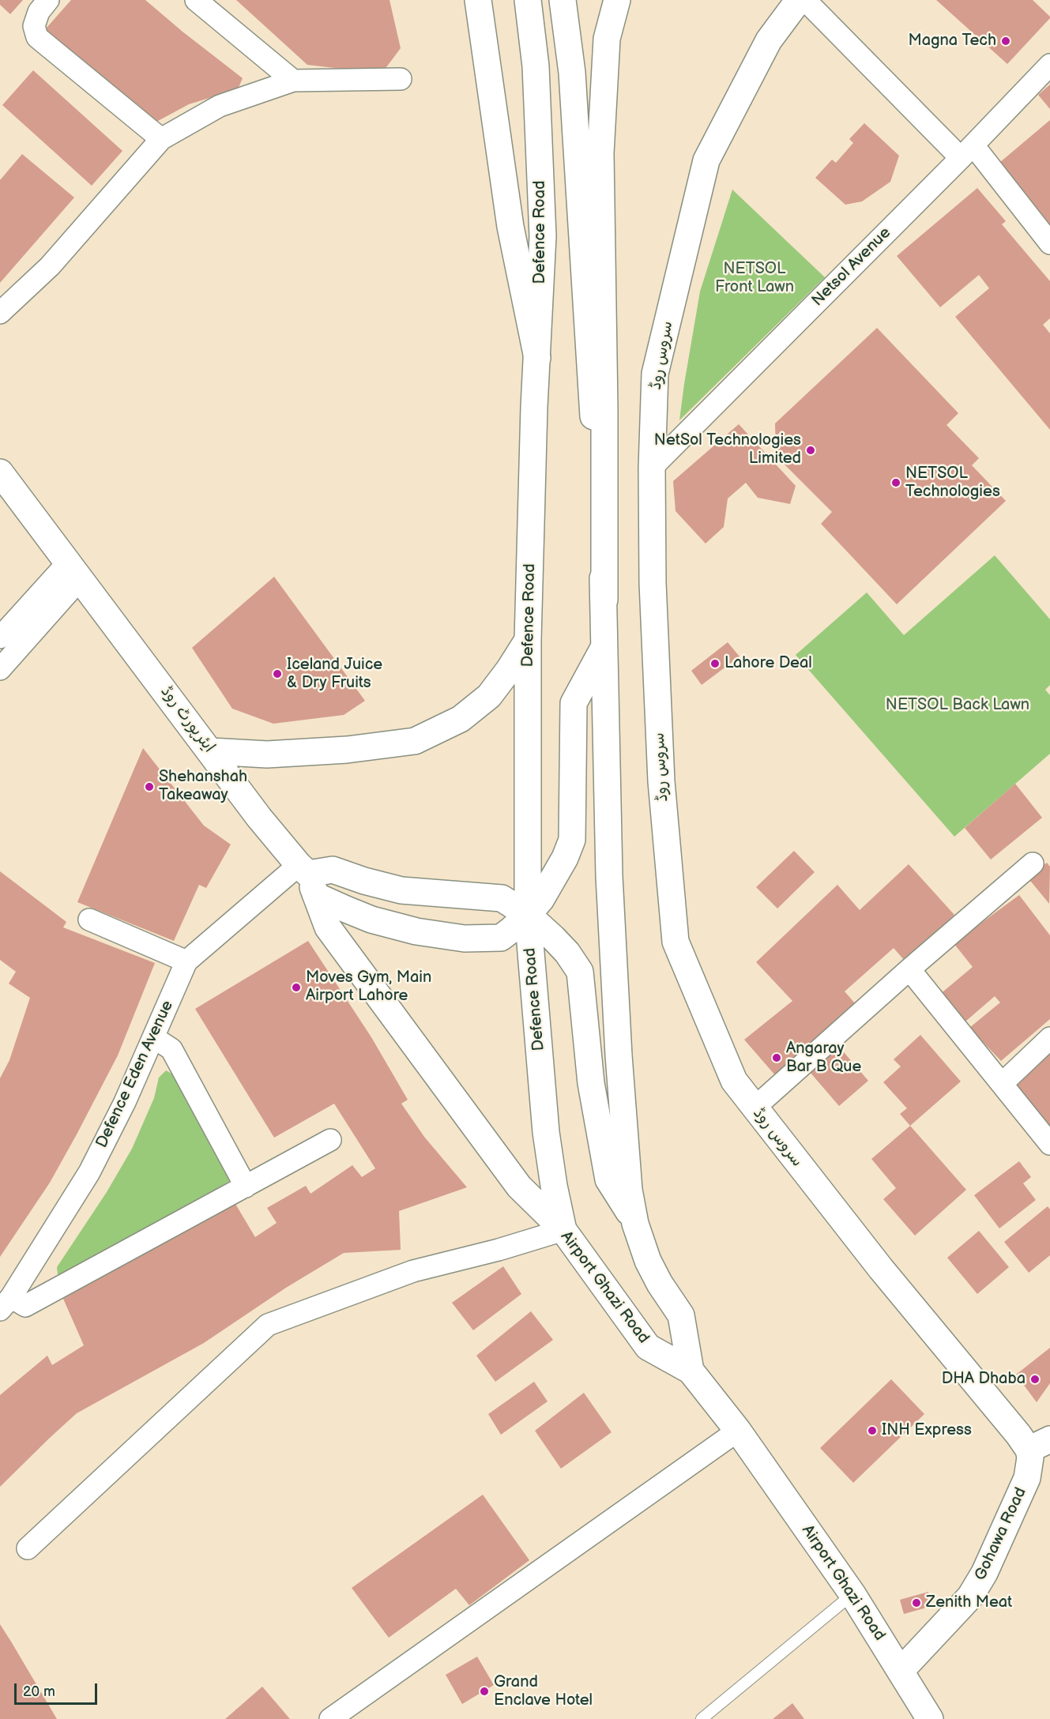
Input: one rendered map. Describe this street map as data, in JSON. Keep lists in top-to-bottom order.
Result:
{
  "streets": {
    "main road": [
      "Defence Road",
      "سروس روڈ",
      "ایئرپورٹ روڈ",
      "Airport Ghazi Road",
      "Gohawa Road"
    ],
    "street": ["Netsol Avenue", "Defence Eden Avenue"]
  },
  "crossings": [
    ["Defence Road", "Airport Ghazi Road"],
    ["Netsol Avenue", "سروس روڈ"],
    ["سروس روڈ", "Gohawa Road"],
    ["ایئرپورٹ روڈ", "Defence Eden Avenue"],
    ["ایئرپورٹ روڈ", "Airport Ghazi Road"],
    ["Defence Eden Avenue", "Airport Ghazi Road"],
    ["Airport Ghazi Road", "Gohawa Road"]
  ],
  "parks": ["NETSOL Front Lawn", "NETSOL Back Lawn"],
  "places": [
    "Magna Tech",
    "NetSol Technologies Limited",
    "NETSOL Technologies",
    "Lahore Deal",
    "Iceland Juice & Dry Fruits",
    "Shehanshah Takeaway",
    "Moves Gym, Main Airport Lahore",
    "Angaray Bar B Que",
    "DHA Dhaba",
    "INH Express",
    "Zenith Meat",
    "Grand Enclave Hotel"
  ],
  "scale_bar": "20 m"
}
